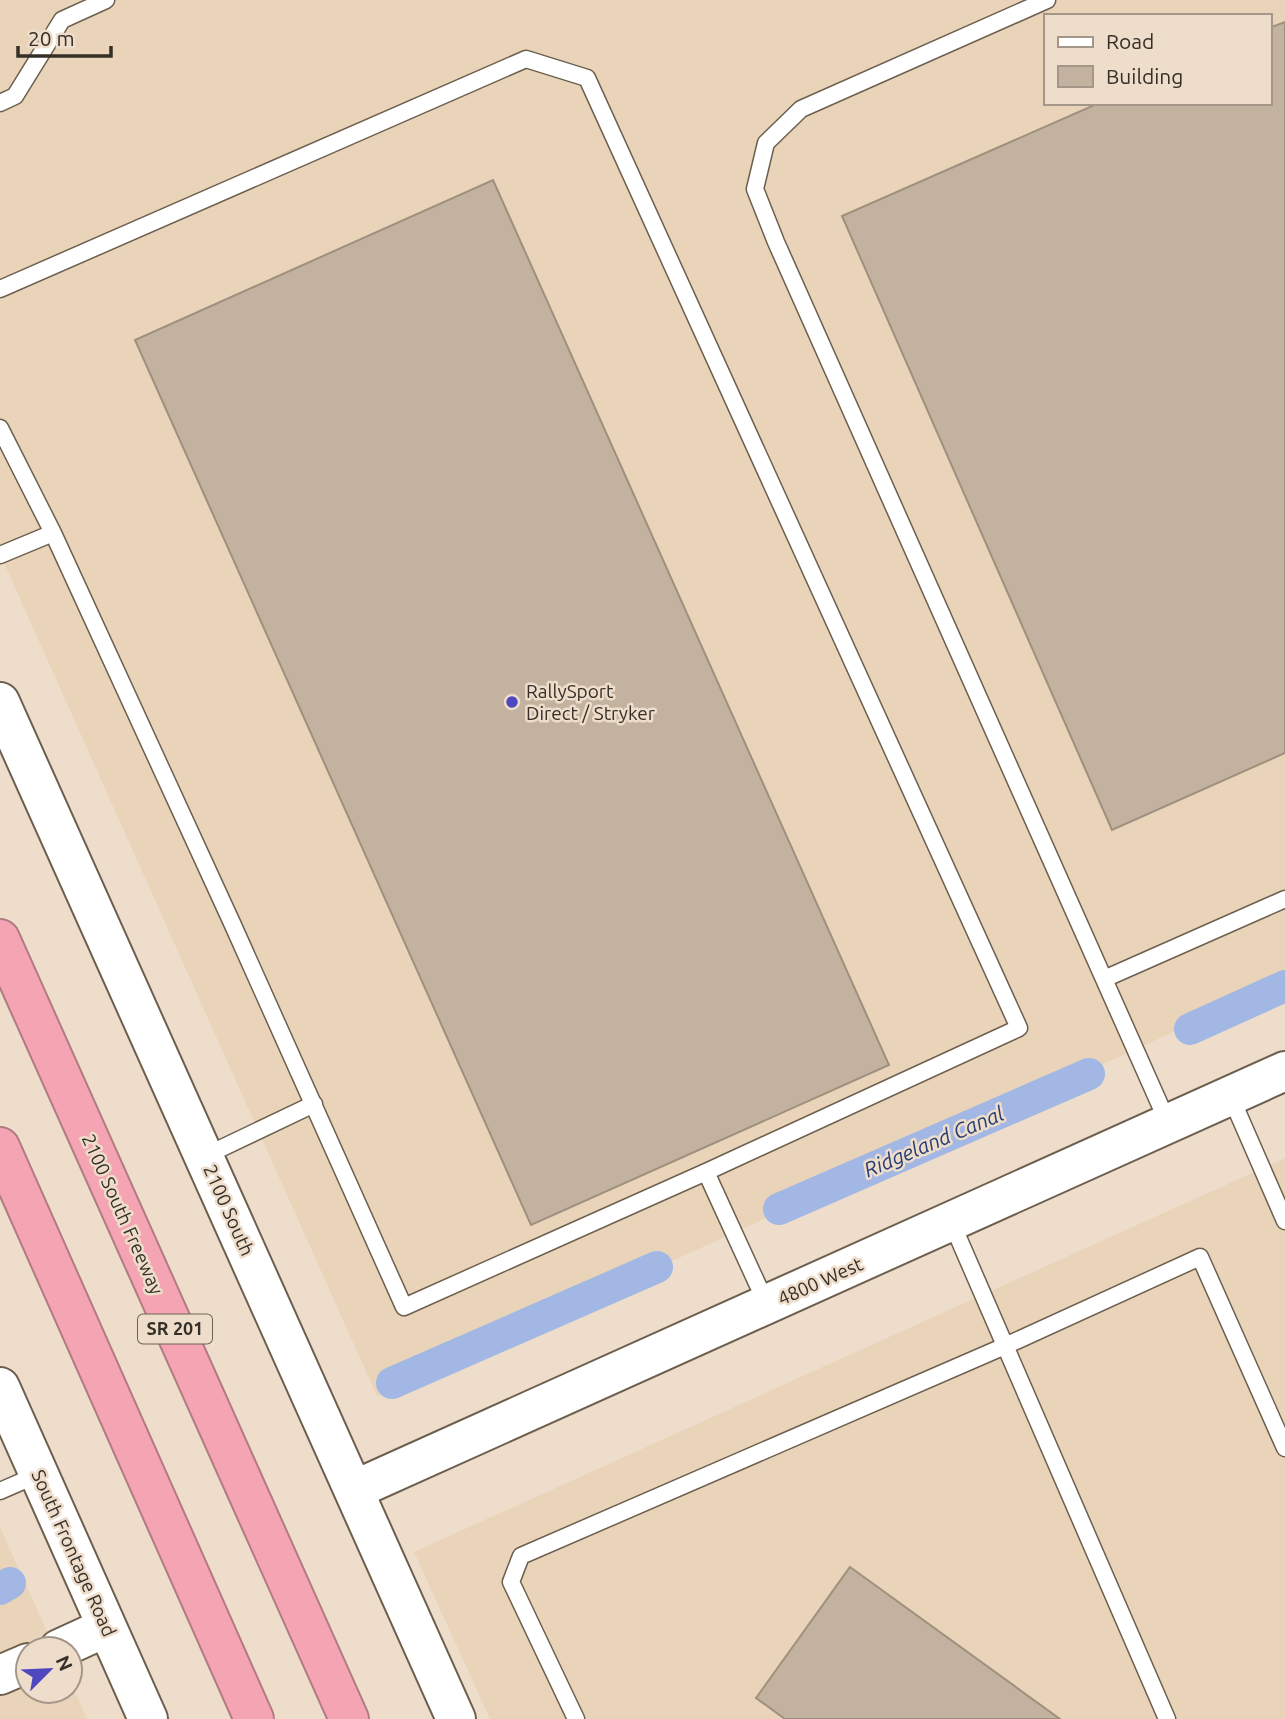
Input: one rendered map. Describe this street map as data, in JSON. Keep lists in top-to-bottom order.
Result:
{
  "streets": {
    "highway": ["2100 South Freeway", "SR 201"],
    "street": ["2100 South", "4800 West", "South Frontage Road"]
  },
  "crossings": [
    ["2100 South", "4800 West"]
  ],
  "water": ["Ridgeland Canal"],
  "places": ["RallySport Direct / Stryker"],
  "legend": ["Road", "Building"],
  "scale_bar": "20 m",
  "north": "top right"
}
